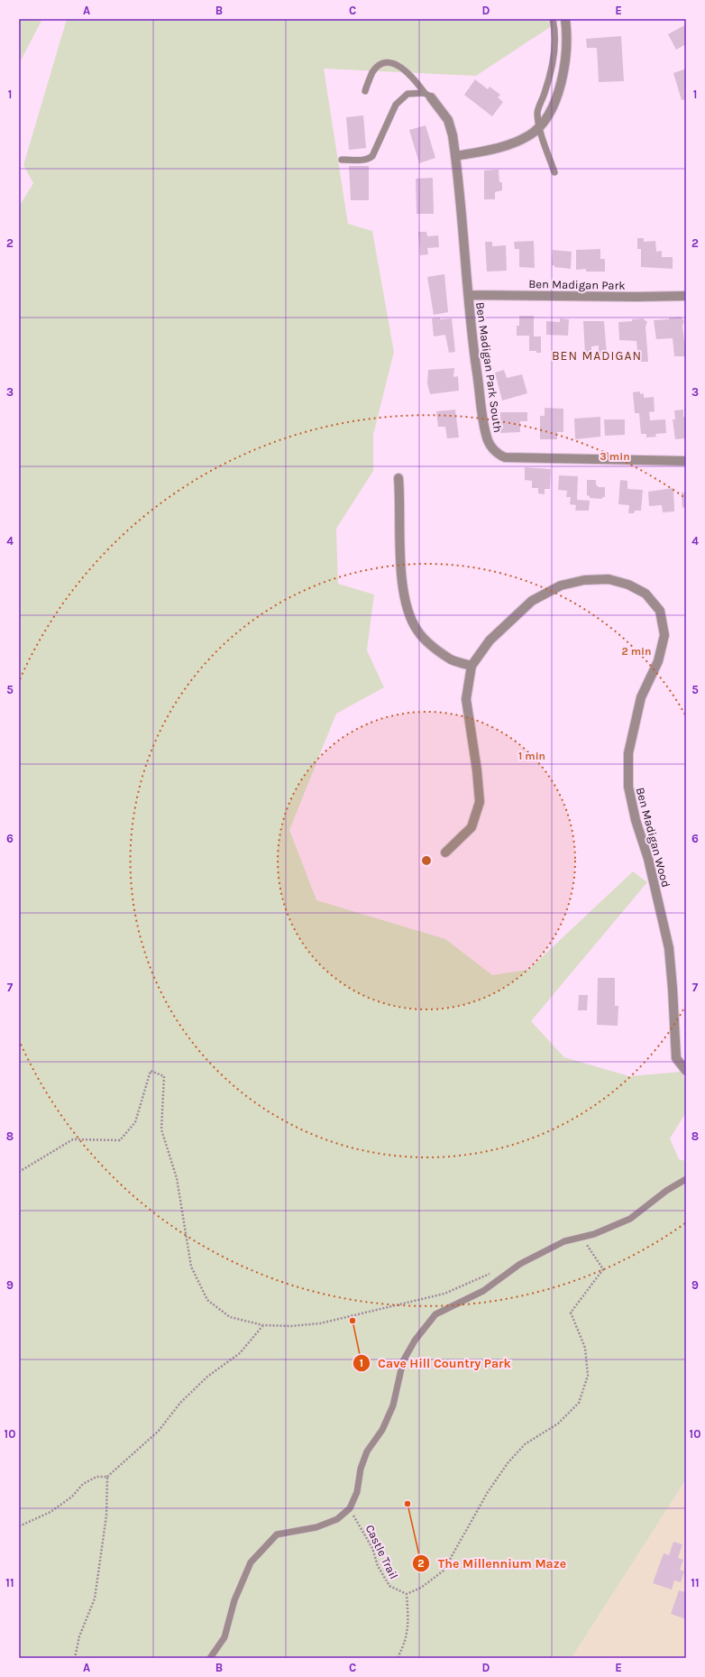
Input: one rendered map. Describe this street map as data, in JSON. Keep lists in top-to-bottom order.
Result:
{
  "streets": {
    "street": ["Ben Madigan Park", "Ben Madigan Park South", "Ben Madigan Wood"],
    "path": ["Castle Trail"]
  },
  "crossings": [
    ["Ben Madigan Park", "Ben Madigan Park South"]
  ],
  "districts": ["BEN MADIGAN"],
  "places": ["Cave Hill Country Park", "The Millennium Maze"],
  "grid": {
    "columns": [
      "A",
      "B",
      "C",
      "D",
      "E"
    ],
    "rows": [
      "1",
      "2",
      "3",
      "4",
      "5",
      "6",
      "7",
      "8",
      "9",
      "10",
      "11"
    ]
  },
  "rings": ["3 min", "2 min", "1 min"]
}
